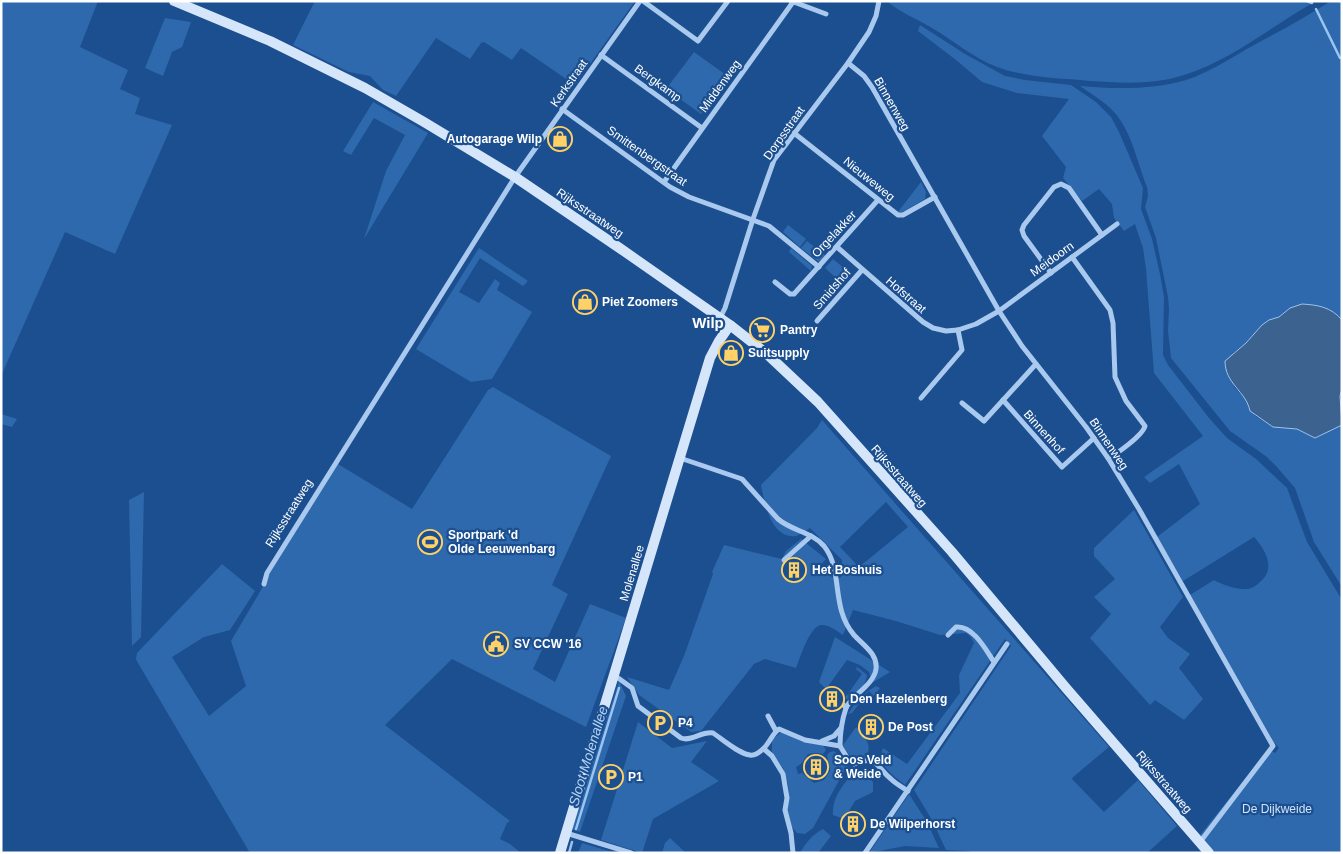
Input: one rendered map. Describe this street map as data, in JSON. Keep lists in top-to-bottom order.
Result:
{
  "streets": {
    "main road": ["Rijksstraatweg", "Molenallee"],
    "street": [
      "Kerkstraat",
      "Bergkamp",
      "Middenweg",
      "Binnenweg",
      "Dorpsstraat",
      "Smittenbergstraat",
      "Nieuweweg",
      "Orgelakker",
      "Meidoorn",
      "Smidshof",
      "Hofstraat",
      "Binnenhof"
    ]
  },
  "crossings": [
    ["Kerkstraat", "Bergkamp"],
    ["Kerkstraat", "Smittenbergstraat"],
    ["Kerkstraat", "Rijksstraatweg"],
    ["Bergkamp", "Middenweg"],
    ["Middenweg", "Smittenbergstraat"],
    ["Binnenweg", "Dorpsstraat"],
    ["Binnenweg", "Nieuweweg"],
    ["Binnenweg", "Rijksstraatweg"],
    ["Binnenweg", "Meidoorn"],
    ["Binnenweg", "Hofstraat"],
    ["Binnenweg", "Binnenhof"],
    ["Dorpsstraat", "Smittenbergstraat"],
    ["Dorpsstraat", "Nieuweweg"],
    ["Dorpsstraat", "Rijksstraatweg"],
    ["Dorpsstraat", "Orgelakker"],
    ["Smittenbergstraat", "Orgelakker"],
    ["Nieuweweg", "Orgelakker"],
    ["Rijksstraatweg", "Molenallee"],
    ["Orgelakker", "Hofstraat"],
    ["Meidoorn", "Hofstraat"],
    ["Smidshof", "Hofstraat"]
  ],
  "districts": ["Wilp"],
  "water": ["Sloot Molenallee"],
  "parks": ["De Dijkweide"],
  "places": {
    "shop": ["Autogarage Wilp", "Piet Zoomers", "Suitsupply"],
    "supermarket": ["Pantry"],
    "sports": ["Sportpark 'd Olde Leeuwenbarg"],
    "building": [
      "Het Boshuis",
      "Den Hazelenberg",
      "De Post",
      "Soos Veld & Weide",
      "De Wilperhorst"
    ],
    "public building": ["SV CCW '16"],
    "parking": ["P4", "P1"]
  }
}
